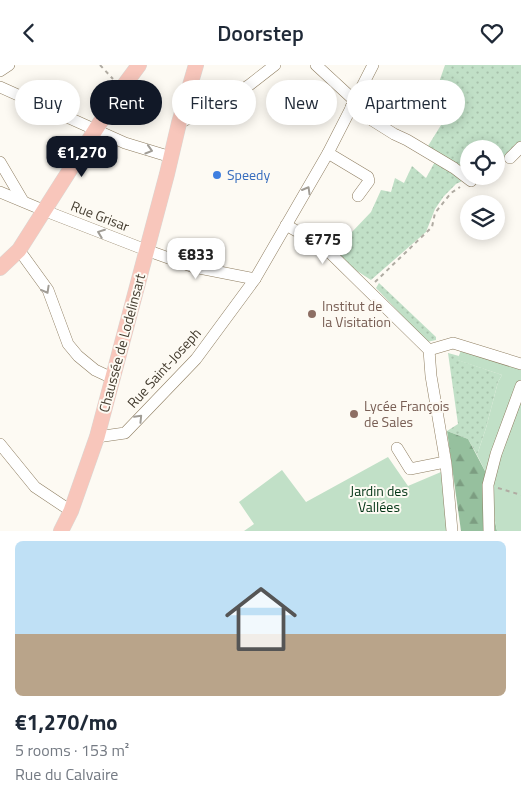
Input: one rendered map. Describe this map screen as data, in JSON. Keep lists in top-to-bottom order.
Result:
{
  "streets": {
    "main road": ["Chaussée de Lodelinsart"],
    "street": ["Rue Grisar", "Rue Saint-Joseph"]
  },
  "crossings": [
    ["Rue Grisar", "Chaussée de Lodelinsart"],
    ["Rue Grisar", "Rue Saint-Joseph"],
    ["Chaussée de Lodelinsart", "Rue Saint-Joseph"]
  ],
  "one_way": ["Rue Saint-Joseph"],
  "parks": ["Jardin des Vallées"],
  "places": ["Speedy", "Institut de la Visitation", "Lycée François de Sales"],
  "page": {
    "header": "Doorstep",
    "chip": [
      "Buy",
      "Rent",
      "Filters",
      "New",
      "Apartment"
    ],
    "price": ["€1,270", "€775", "€833"],
    "list": [
      {
        "name": "€1,270/mo",
        "note": "5 rooms · 153 m² · Rue du Calvaire"
      }
    ]
  }
}
